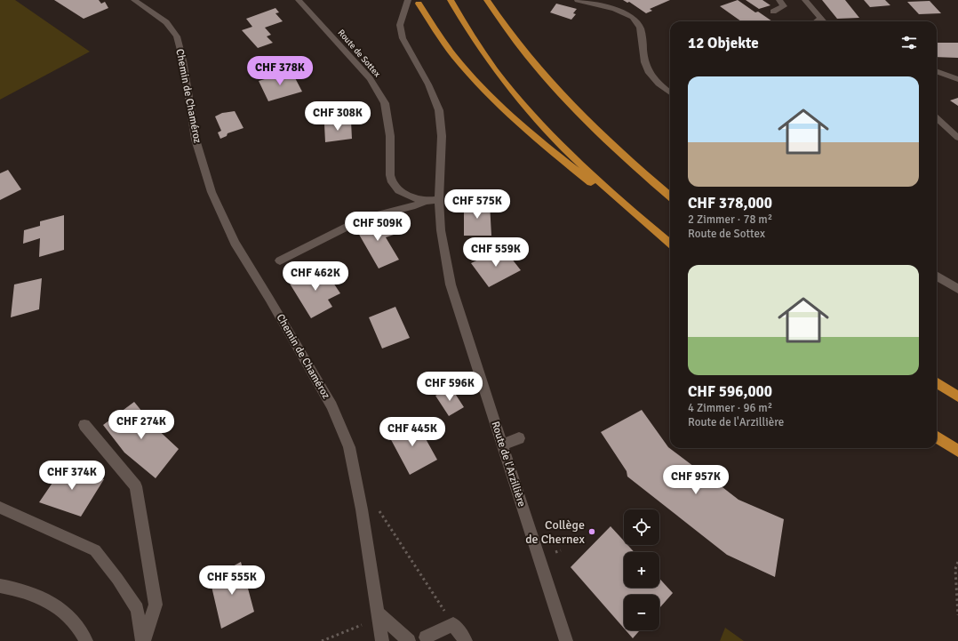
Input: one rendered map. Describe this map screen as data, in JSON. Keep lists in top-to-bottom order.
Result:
{
  "streets": {
    "street": ["Route de Sottex", "Chemin de Chaméroz", "Route de l'Arzillière"]
  },
  "crossings": [
    ["Route de Sottex", "Route de l'Arzillière"]
  ],
  "places": ["Collège de Chernex"],
  "page": {
    "heading": "12 Objekte",
    "price": [
      "CHF 378K",
      "CHF 308K",
      "CHF 575K",
      "CHF 509K",
      "CHF 559K",
      "CHF 462K",
      "CHF 596K",
      "CHF 274K",
      "CHF 445K",
      "CHF 374K",
      "CHF 957K",
      "CHF 555K"
    ],
    "list": [
      {
        "name": "CHF 378,000",
        "note": "2 Zimmer · 78 m² · Route de Sottex"
      },
      {
        "name": "CHF 596,000",
        "note": "4 Zimmer · 96 m² · Route de l'Arzillière"
      }
    ],
    "map_buttons": ["+", "−"]
  }
}
